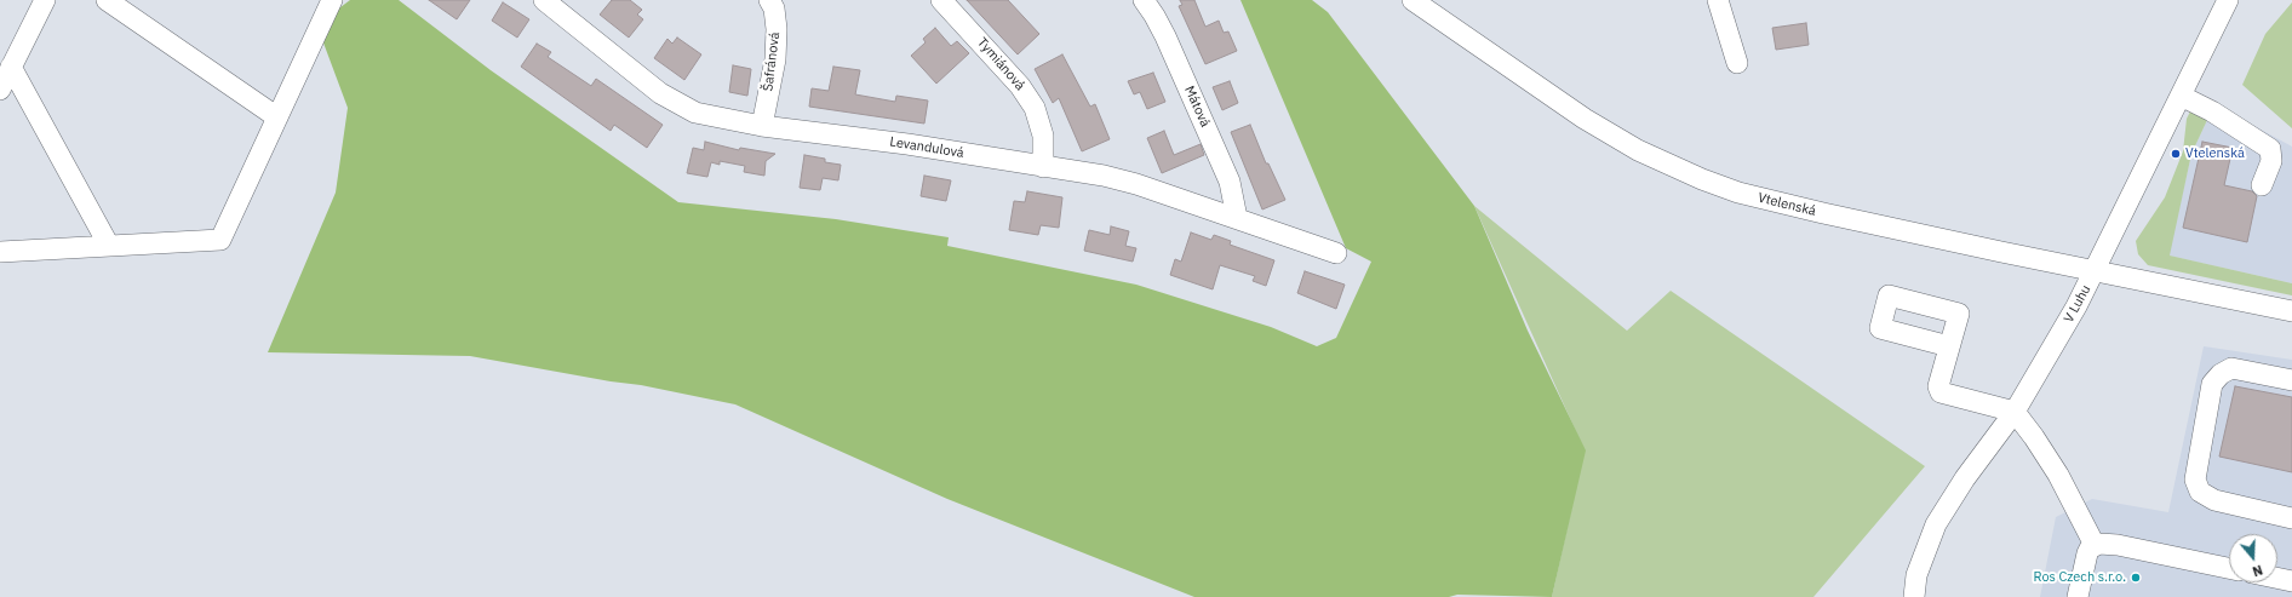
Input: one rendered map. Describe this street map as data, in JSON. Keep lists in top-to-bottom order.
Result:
{
  "streets": {
    "street": [
      "Šafránová",
      "Tymiánová",
      "Mátová",
      "Levandulová",
      "Vtelenská",
      "V Luhu"
    ]
  },
  "crossings": [
    ["Šafránová", "Levandulová"],
    ["Tymiánová", "Levandulová"],
    ["Mátová", "Levandulová"],
    ["Vtelenská", "V Luhu"]
  ],
  "places": ["Vtelenská", "Ros Czech s.r.o."],
  "north": "bottom"
}
